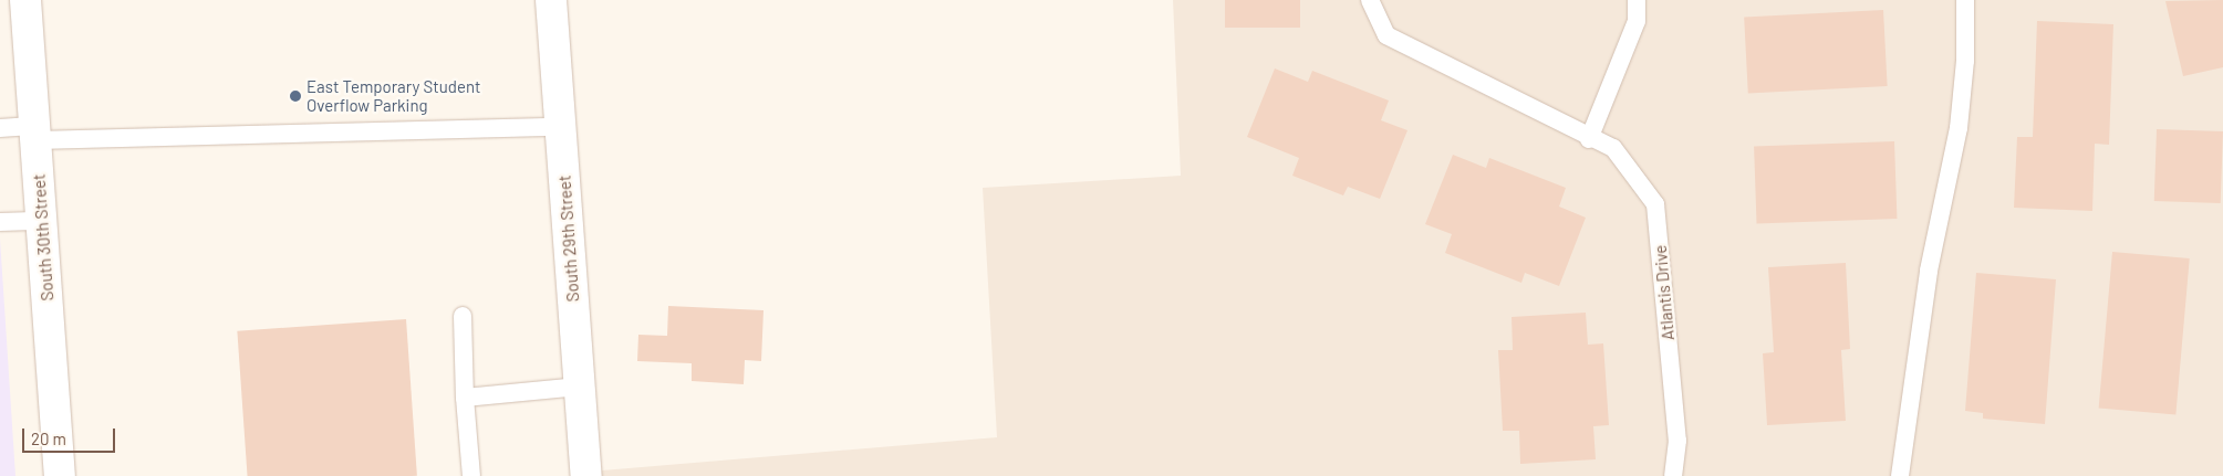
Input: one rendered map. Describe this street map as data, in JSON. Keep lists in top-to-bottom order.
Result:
{
  "streets": {
    "street": ["South 30th Street", "South 29th Street"],
    "lane": ["Atlantis Drive"]
  },
  "places": ["East Temporary Student Overflow Parking"],
  "scale_bar": "20 m"
}
